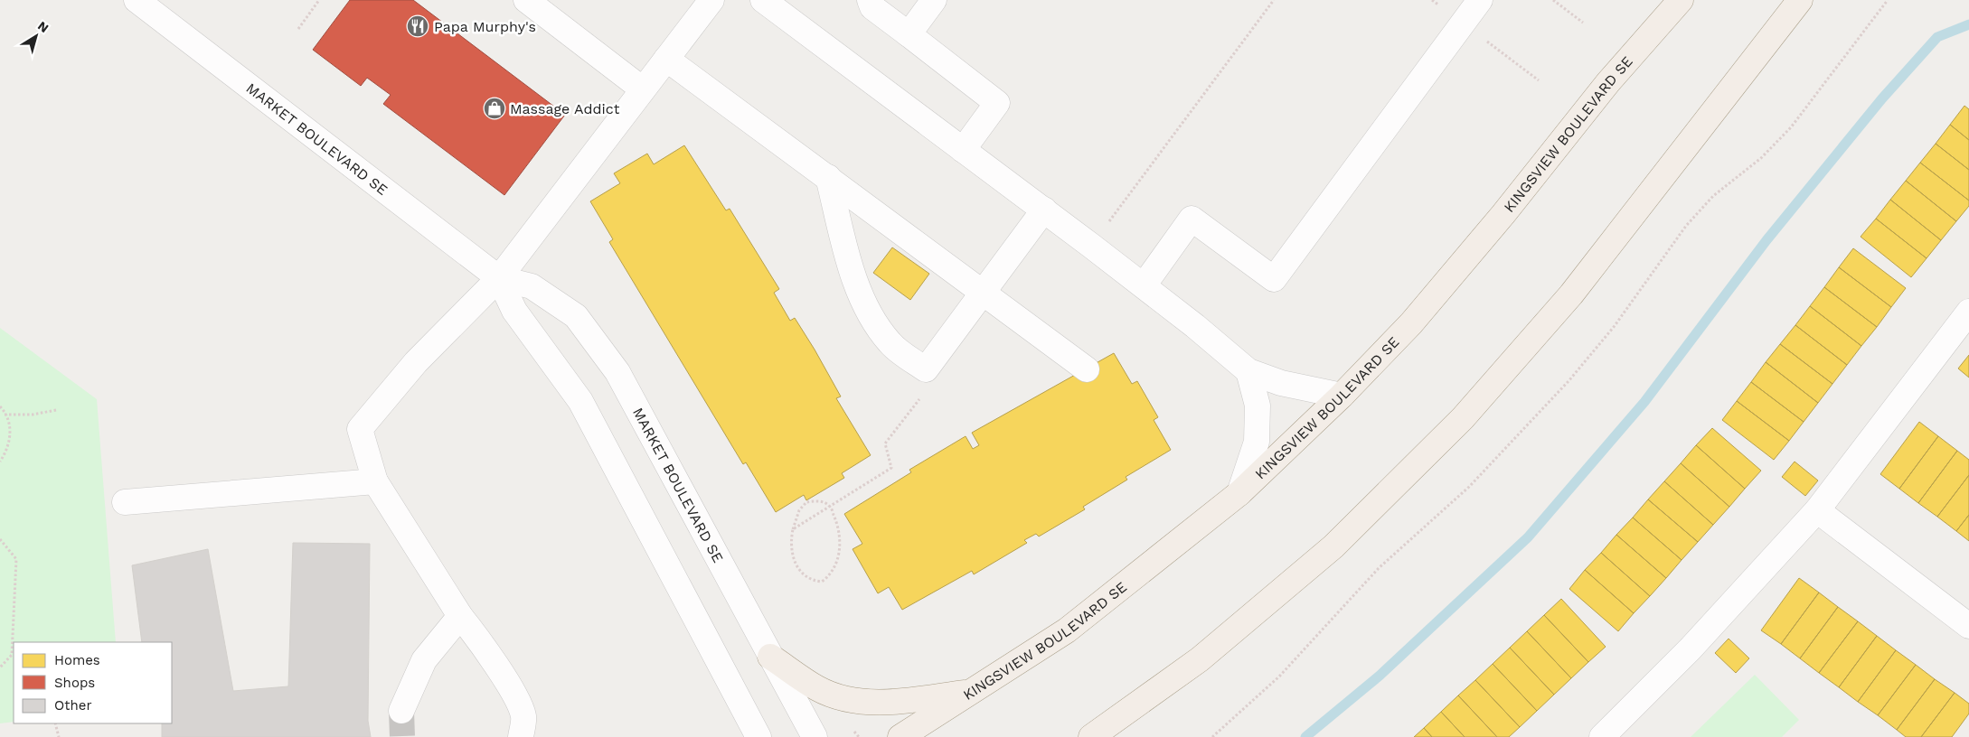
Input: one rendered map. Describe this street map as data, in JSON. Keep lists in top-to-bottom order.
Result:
{
  "streets": {
    "main road": ["KINGSVIEW BOULEVARD SE"],
    "street": ["MARKET BOULEVARD SE"]
  },
  "places": {
    "restaurant": ["Papa Murphy's"],
    "shop": ["Massage Addict"]
  },
  "legend": ["Homes", "Shops", "Other"],
  "north": "top right"
}
